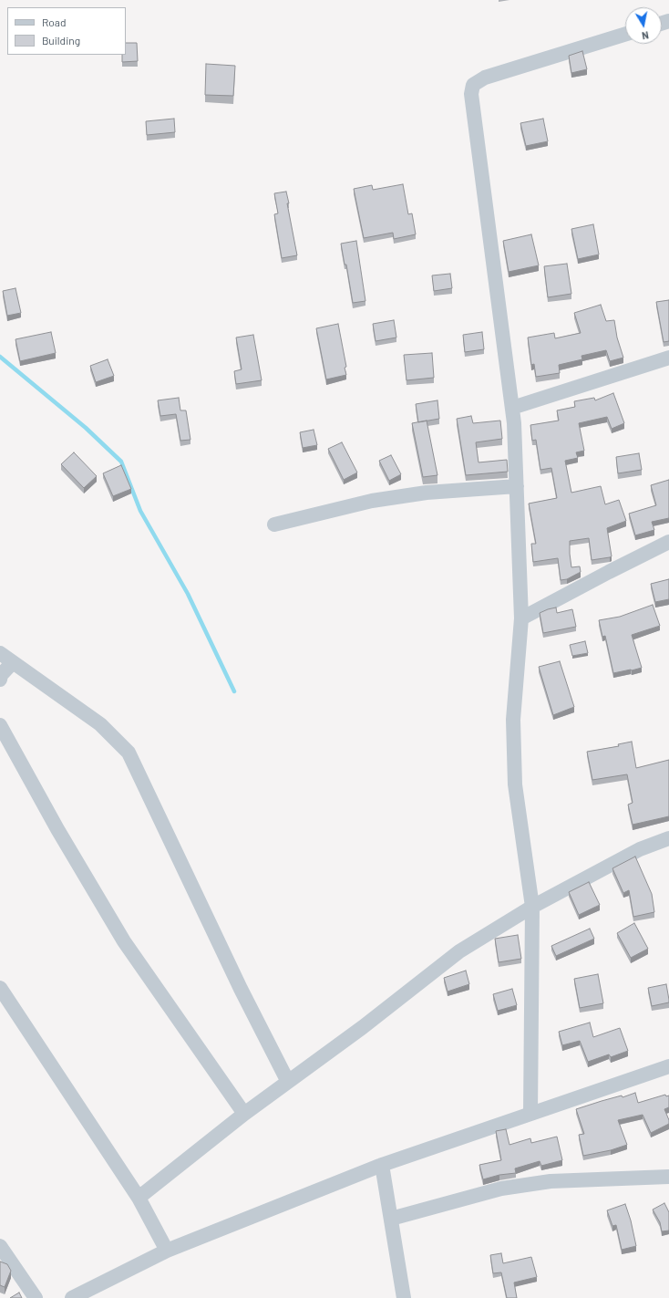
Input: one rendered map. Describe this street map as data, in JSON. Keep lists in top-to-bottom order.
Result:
{
  "legend": ["Road", "Building"],
  "north": "bottom"
}
